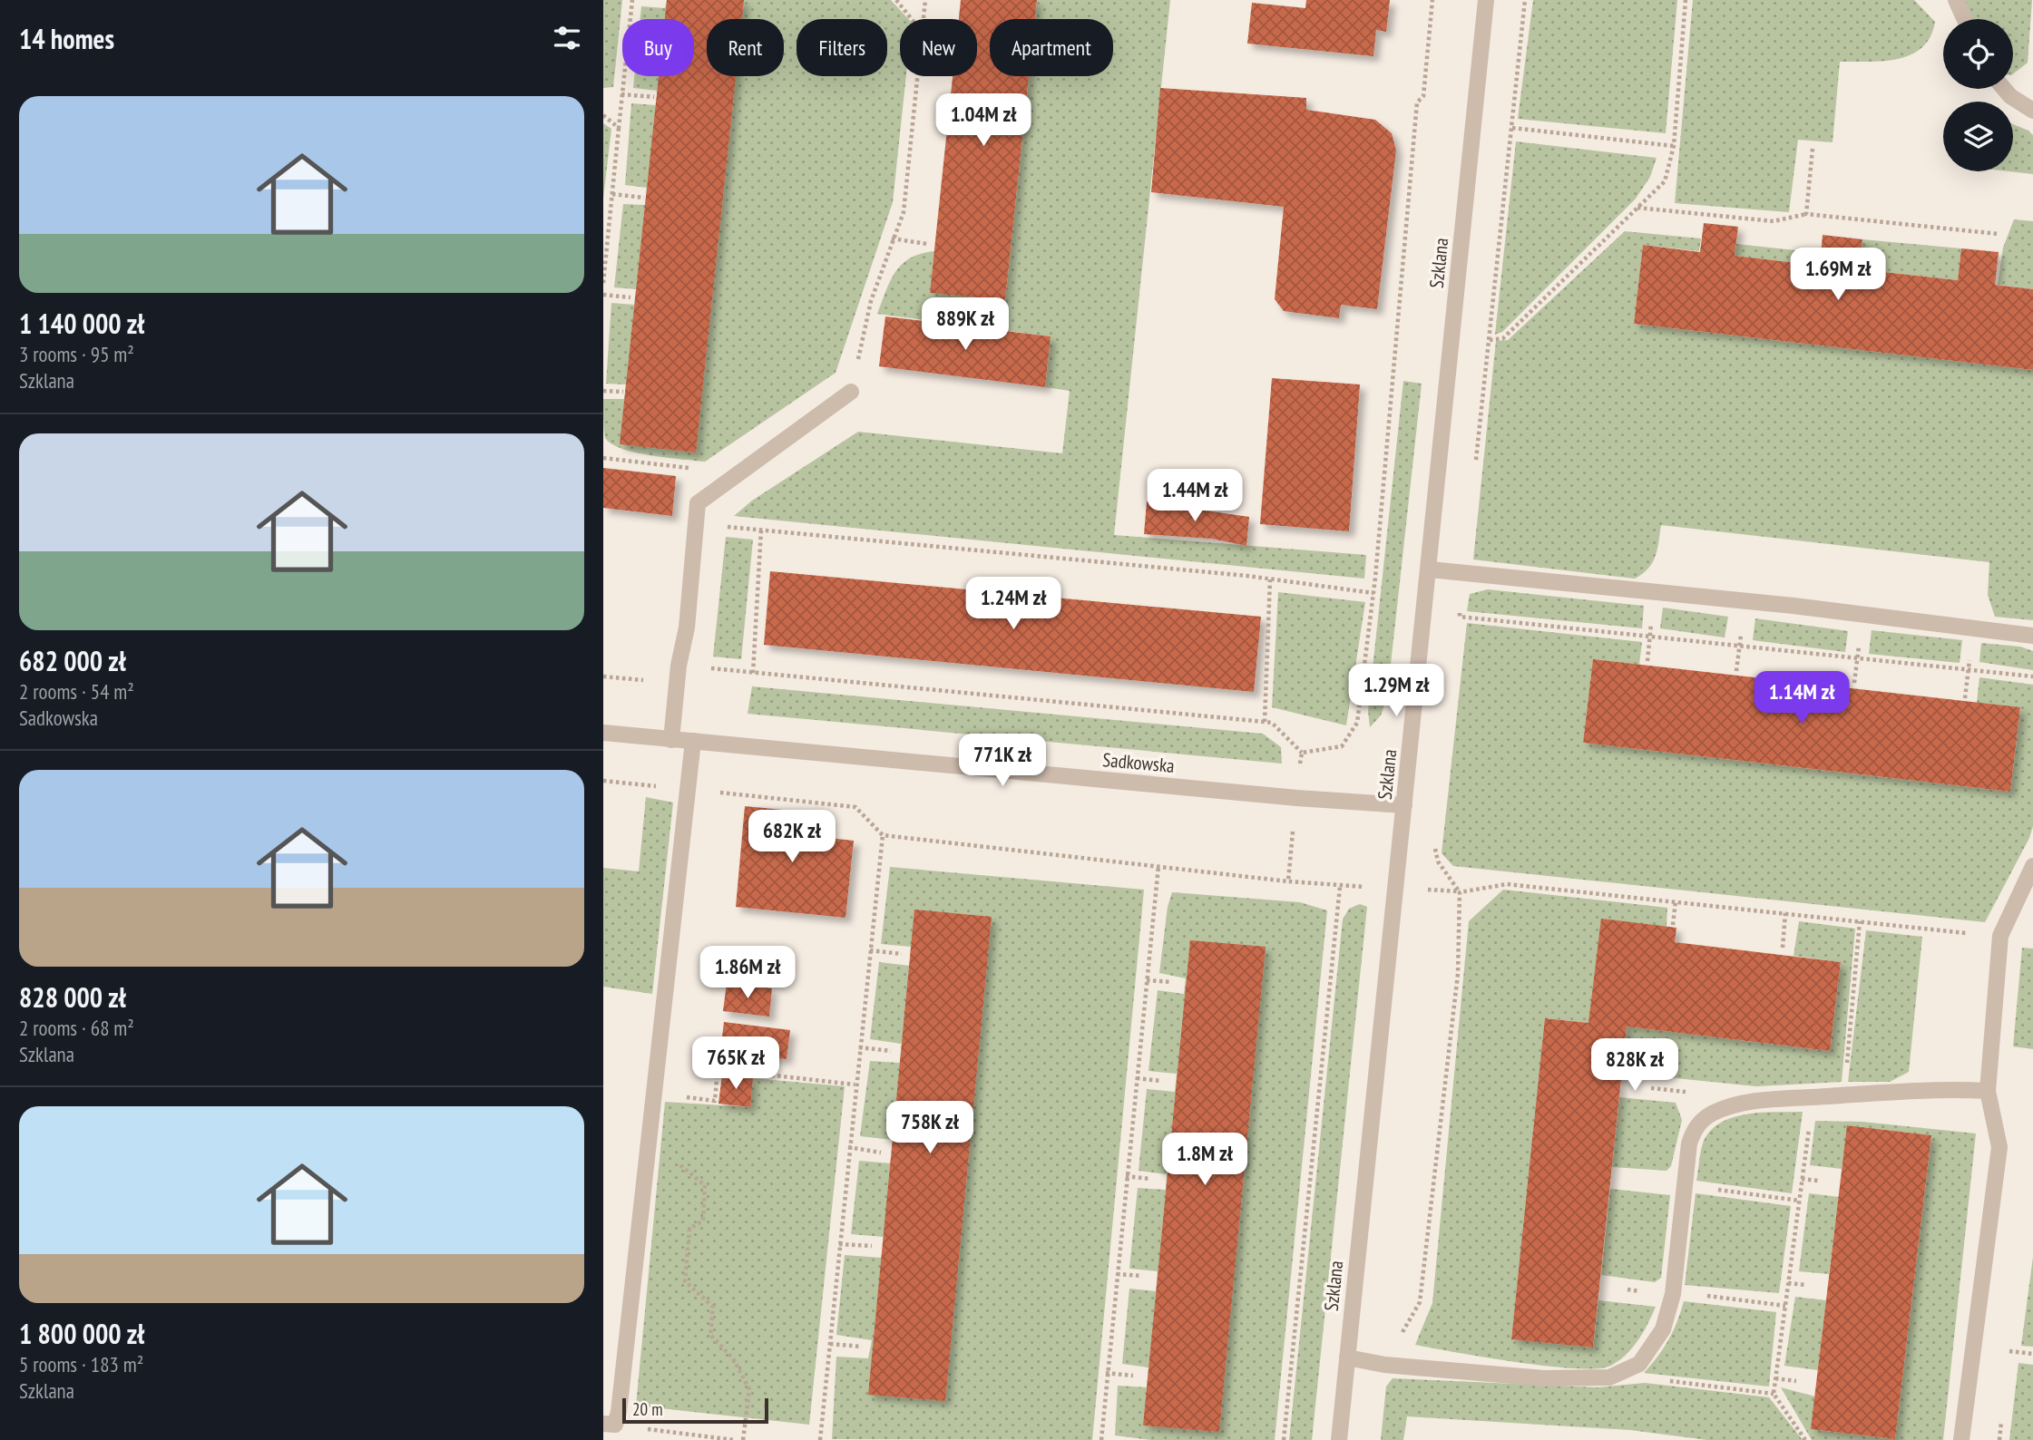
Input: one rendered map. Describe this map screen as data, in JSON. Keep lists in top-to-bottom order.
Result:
{
  "streets": {
    "street": ["Szklana", "Sadkowska"]
  },
  "crossings": [
    ["Szklana", "Sadkowska"]
  ],
  "scale_bar": "20 m",
  "page": {
    "heading": "14 homes",
    "chip": [
      "Buy",
      "Rent",
      "Filters",
      "New",
      "Apartment"
    ],
    "list": [
      {
        "name": "1 140 000 zł",
        "note": "3 rooms · 95 m² · Szklana"
      },
      {
        "name": "682 000 zł",
        "note": "2 rooms · 54 m² · Sadkowska"
      },
      {
        "name": "828 000 zł",
        "note": "2 rooms · 68 m² · Szklana"
      },
      {
        "name": "1 800 000 zł",
        "note": "5 rooms · 183 m² · Szklana"
      }
    ],
    "price": [
      "1.04M zł",
      "1.69M zł",
      "889K zł",
      "1.44M zł",
      "1.24M zł",
      "1.29M zł",
      "1.14M zł",
      "771K zł",
      "682K zł",
      "1.86M zł",
      "765K zł",
      "828K zł",
      "758K zł",
      "1.8M zł"
    ],
    "scale": "20 m"
  }
}
